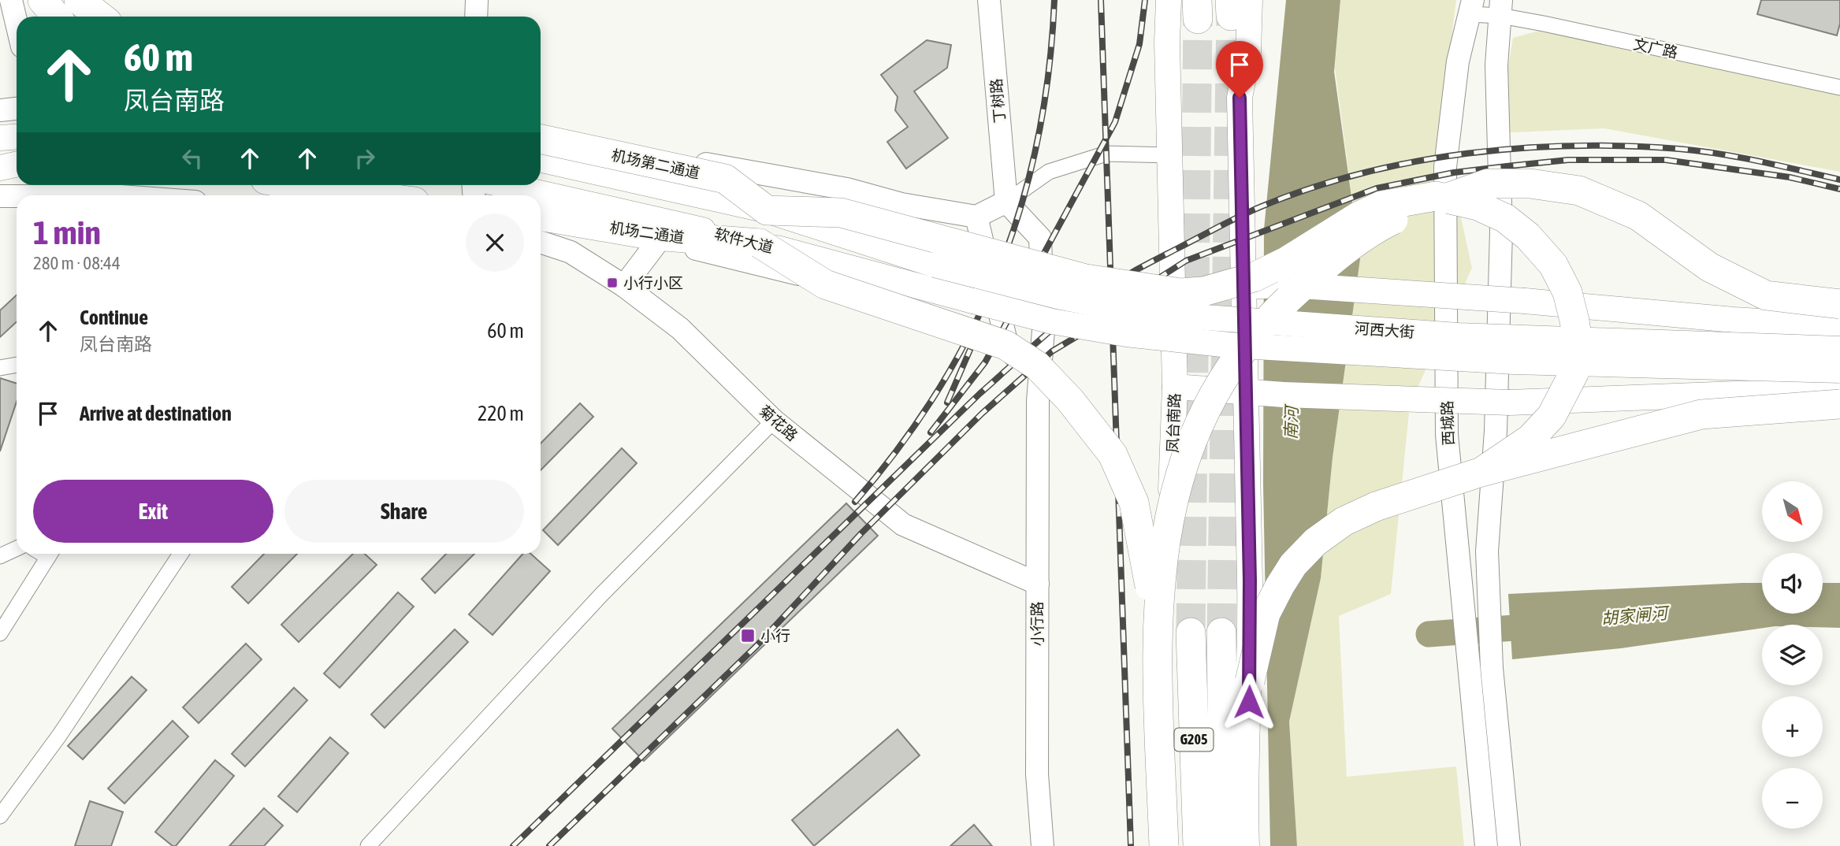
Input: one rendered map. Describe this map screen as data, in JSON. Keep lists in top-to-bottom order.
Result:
{
  "streets": {
    "highway": ["机场第二通道", "机场二通道", "G205"],
    "main road": ["软件大道", "河西大街", "凤台南路"],
    "street": [
      "文广路",
      "丁树路",
      "菊花路",
      "西城路",
      "小行路"
    ]
  },
  "crossings": [
    ["文广路", "西城路"],
    ["丁树路", "小行路"],
    ["机场第二通道", "河西大街"],
    ["机场二通道", "软件大道"],
    ["软件大道", "河西大街"],
    ["软件大道", "小行路"],
    ["菊花路", "小行路"]
  ],
  "water": ["南河", "胡家闸河"],
  "places": {
    "transit": ["小行小区", "小行"]
  },
  "north": "bottom right",
  "page": {
    "turn": ["60 m", "凤台南路"],
    "heading": ["1 min", "280 m · 08:44"],
    "list": [
      {
        "name": "Continue",
        "note": "凤台南路",
        "value": "60 m"
      },
      {
        "name": "Arrive at destination",
        "value": "220 m"
      }
    ],
    "buttons": ["Exit", "Share"],
    "map_buttons": ["+", "−"]
  }
}
